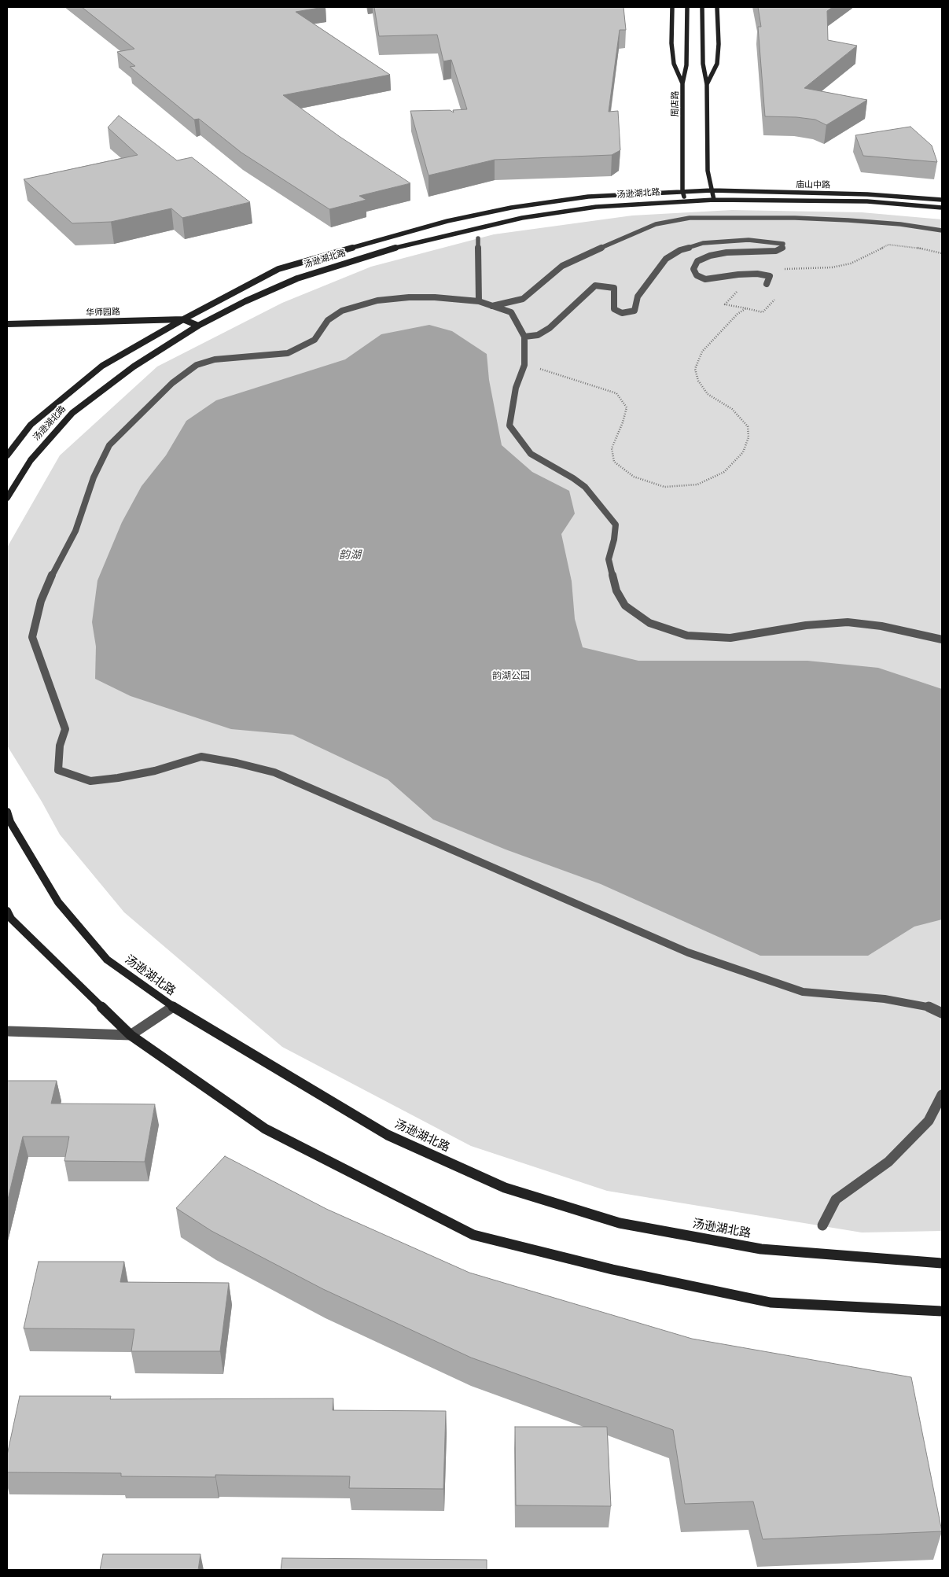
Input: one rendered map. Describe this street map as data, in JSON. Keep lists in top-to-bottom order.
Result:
{
  "streets": {
    "street": [
      "周店路",
      "庙山中路",
      "汤逊湖北路",
      "华师园路"
    ]
  },
  "crossings": [
    ["周店路", "庙山中路"],
    ["周店路", "汤逊湖北路"],
    ["庙山中路", "汤逊湖北路"],
    ["汤逊湖北路", "华师园路"]
  ],
  "water": ["韵湖"],
  "parks": ["韵湖公园"]
}
